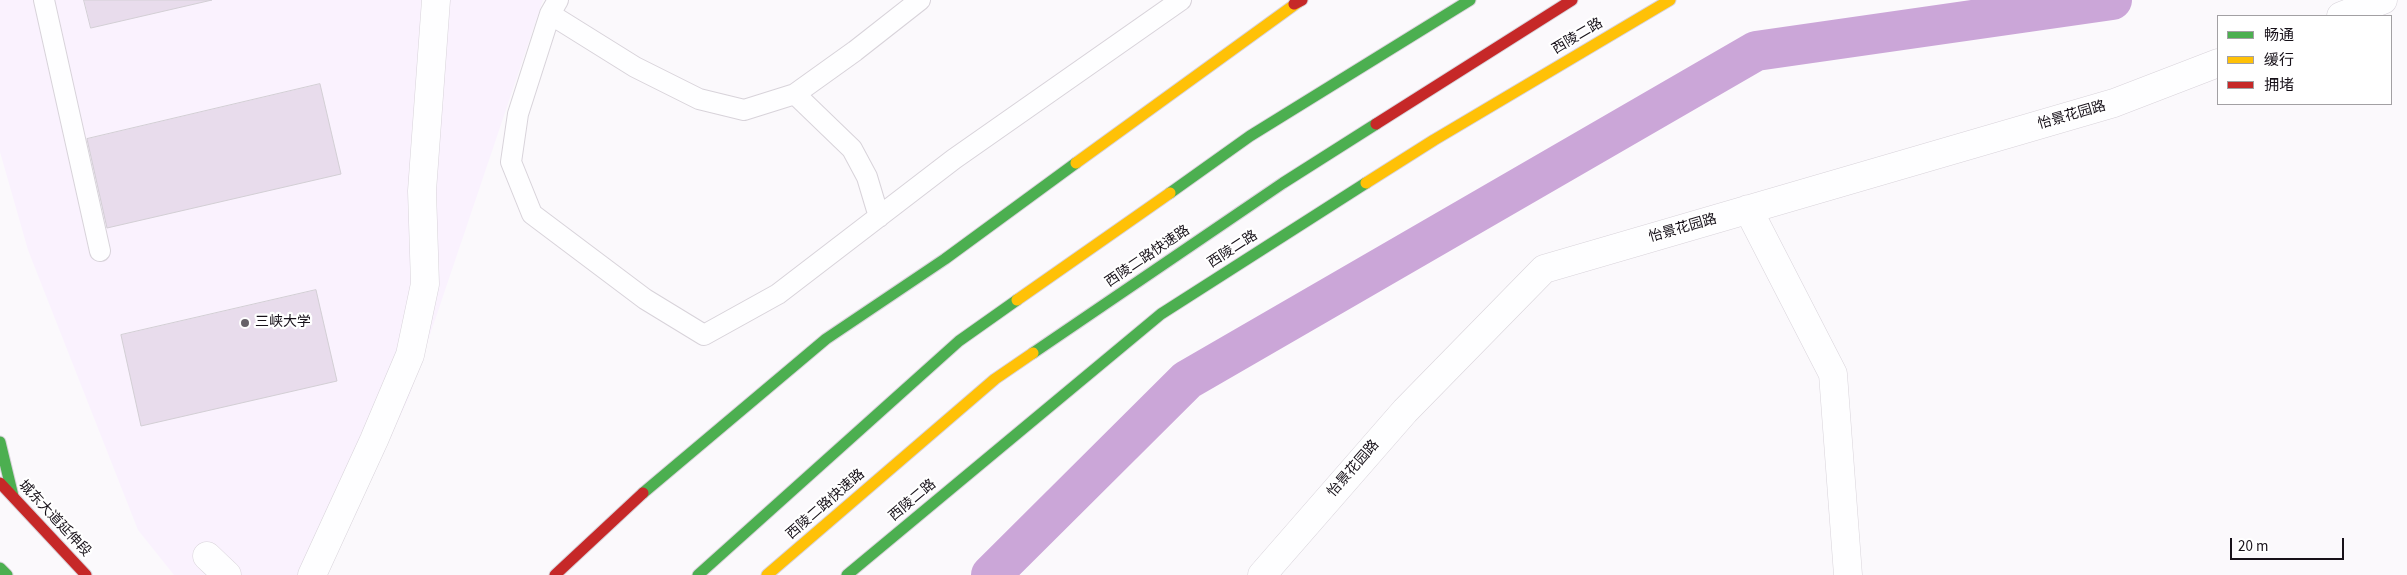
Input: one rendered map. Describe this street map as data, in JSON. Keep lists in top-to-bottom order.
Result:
{
  "streets": {
    "main road": ["西陵二路", "西陵二路快速路", "城东大道延伸段"],
    "street": ["怡景花园路"]
  },
  "places": ["三峡大学"],
  "legend": ["畅通", "缓行", "拥堵"],
  "scale_bar": "20 m"
}
